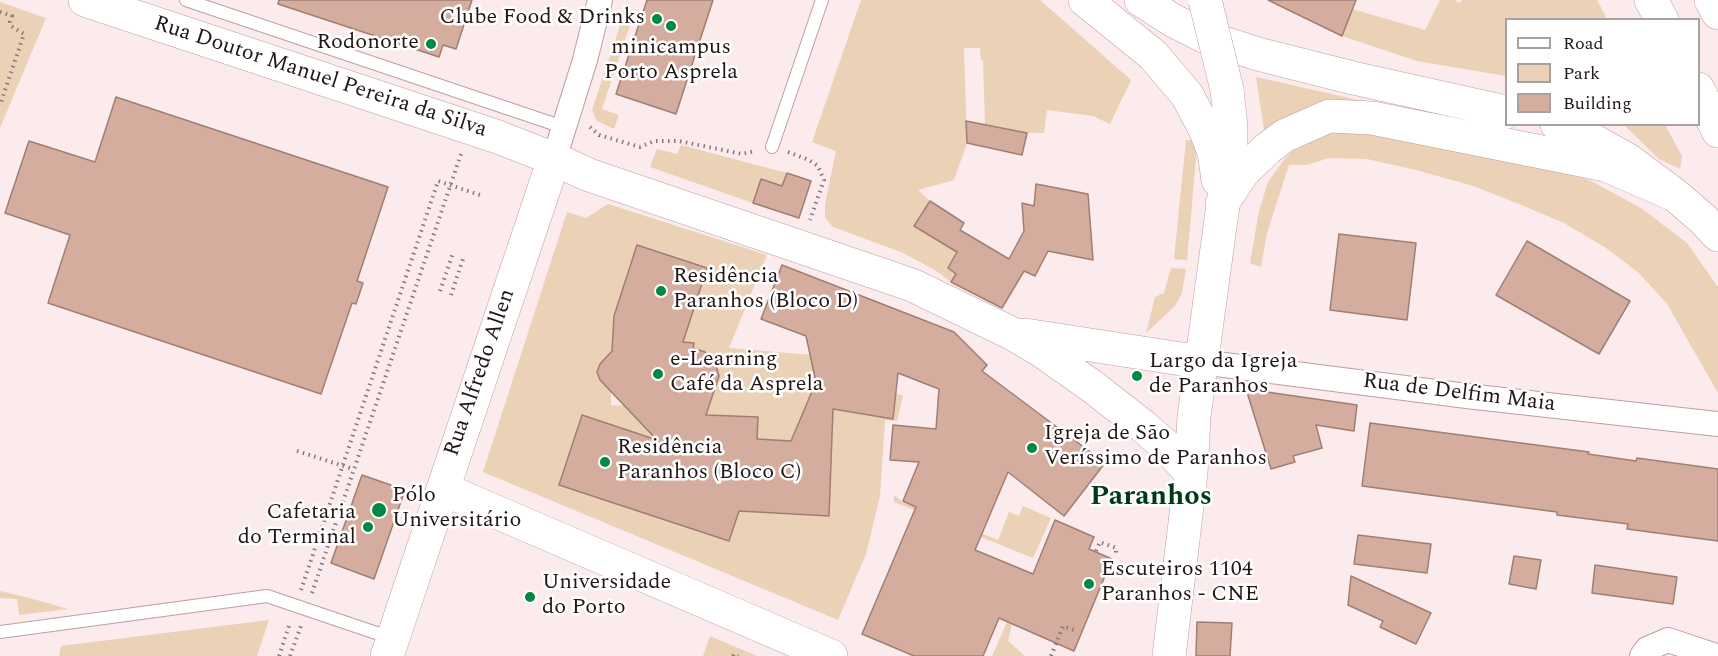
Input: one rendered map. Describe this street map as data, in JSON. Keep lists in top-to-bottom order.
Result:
{
  "streets": {
    "main road": ["Rua Doutor Manuel Pereira da Silva", "Rua Alfredo Allen"],
    "street": ["Rua de Delfim Maia"]
  },
  "crossings": [
    ["Rua Doutor Manuel Pereira da Silva", "Rua Alfredo Allen"]
  ],
  "districts": ["Paranhos"],
  "places": [
    "Clube Food & Drinks",
    "minicampus Porto Asprela",
    "Rodonorte",
    "Residência Paranhos (Bloco D)",
    "e-Learning Café da Asprela",
    "Largo da Igreja de Paranhos",
    "Igreja de São Veríssimo de Paranhos",
    "Residência Paranhos (Bloco C)",
    "Pólo Universitário",
    "Cafetaria do Terminal",
    "Escuteiros 1104 Paranhos - CNE",
    "Universidade do Porto"
  ],
  "legend": ["Road", "Park", "Building"]
}
